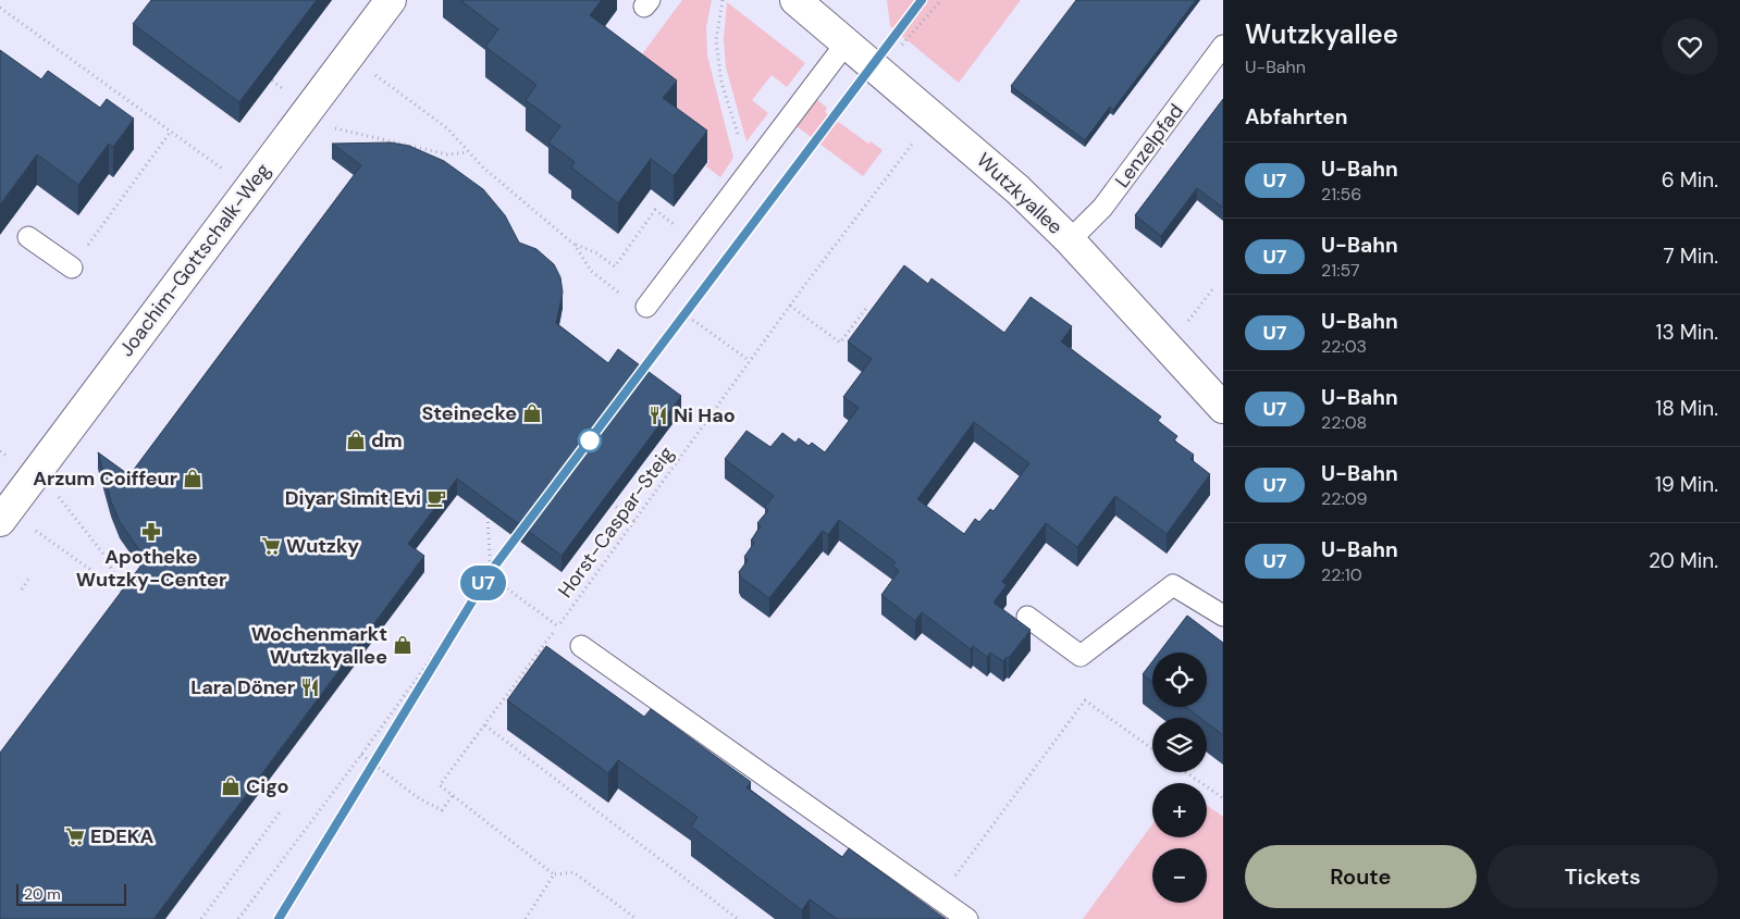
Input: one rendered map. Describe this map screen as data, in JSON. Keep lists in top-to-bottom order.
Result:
{
  "streets": {
    "street": ["Wutzkyallee", "Joachim-Gottschalk-Weg"],
    "lane": ["Lenzelpfad"],
    "path": ["Horst-Caspar-Steig"]
  },
  "crossings": [
    ["Lenzelpfad", "Wutzkyallee"],
    ["Wutzkyallee", "Horst-Caspar-Steig"]
  ],
  "places": {
    "shop": [
      "Steinecke",
      "dm",
      "Arzum Coiffeur",
      "Wochenmarkt Wutzkyallee",
      "Cigo"
    ],
    "restaurant": ["Ni Hao", "Lara Döner"],
    "cafe": ["Diyar Simit Evi"],
    "pharmacy": ["Apotheke Wutzky-Center"],
    "supermarket": ["Wutzky", "EDEKA"]
  },
  "lines": ["metro line U7"],
  "scale_bar": "20 m",
  "page": {
    "on_map": "U7",
    "heading": [
      ["Wutzkyallee", "U-Bahn"],
      "Abfahrten"
    ],
    "list": [
      {
        "mark": "U7",
        "name": "U-Bahn",
        "note": "21:56",
        "value": "6 Min."
      },
      {
        "mark": "U7",
        "name": "U-Bahn",
        "note": "21:57",
        "value": "7 Min."
      },
      {
        "mark": "U7",
        "name": "U-Bahn",
        "note": "22:03",
        "value": "13 Min."
      },
      {
        "mark": "U7",
        "name": "U-Bahn",
        "note": "22:08",
        "value": "18 Min."
      },
      {
        "mark": "U7",
        "name": "U-Bahn",
        "note": "22:09",
        "value": "19 Min."
      },
      {
        "mark": "U7",
        "name": "U-Bahn",
        "note": "22:10",
        "value": "20 Min."
      }
    ],
    "map_buttons": ["+", "−"],
    "buttons": ["Route", "Tickets"],
    "scale": "20 m"
  }
}
